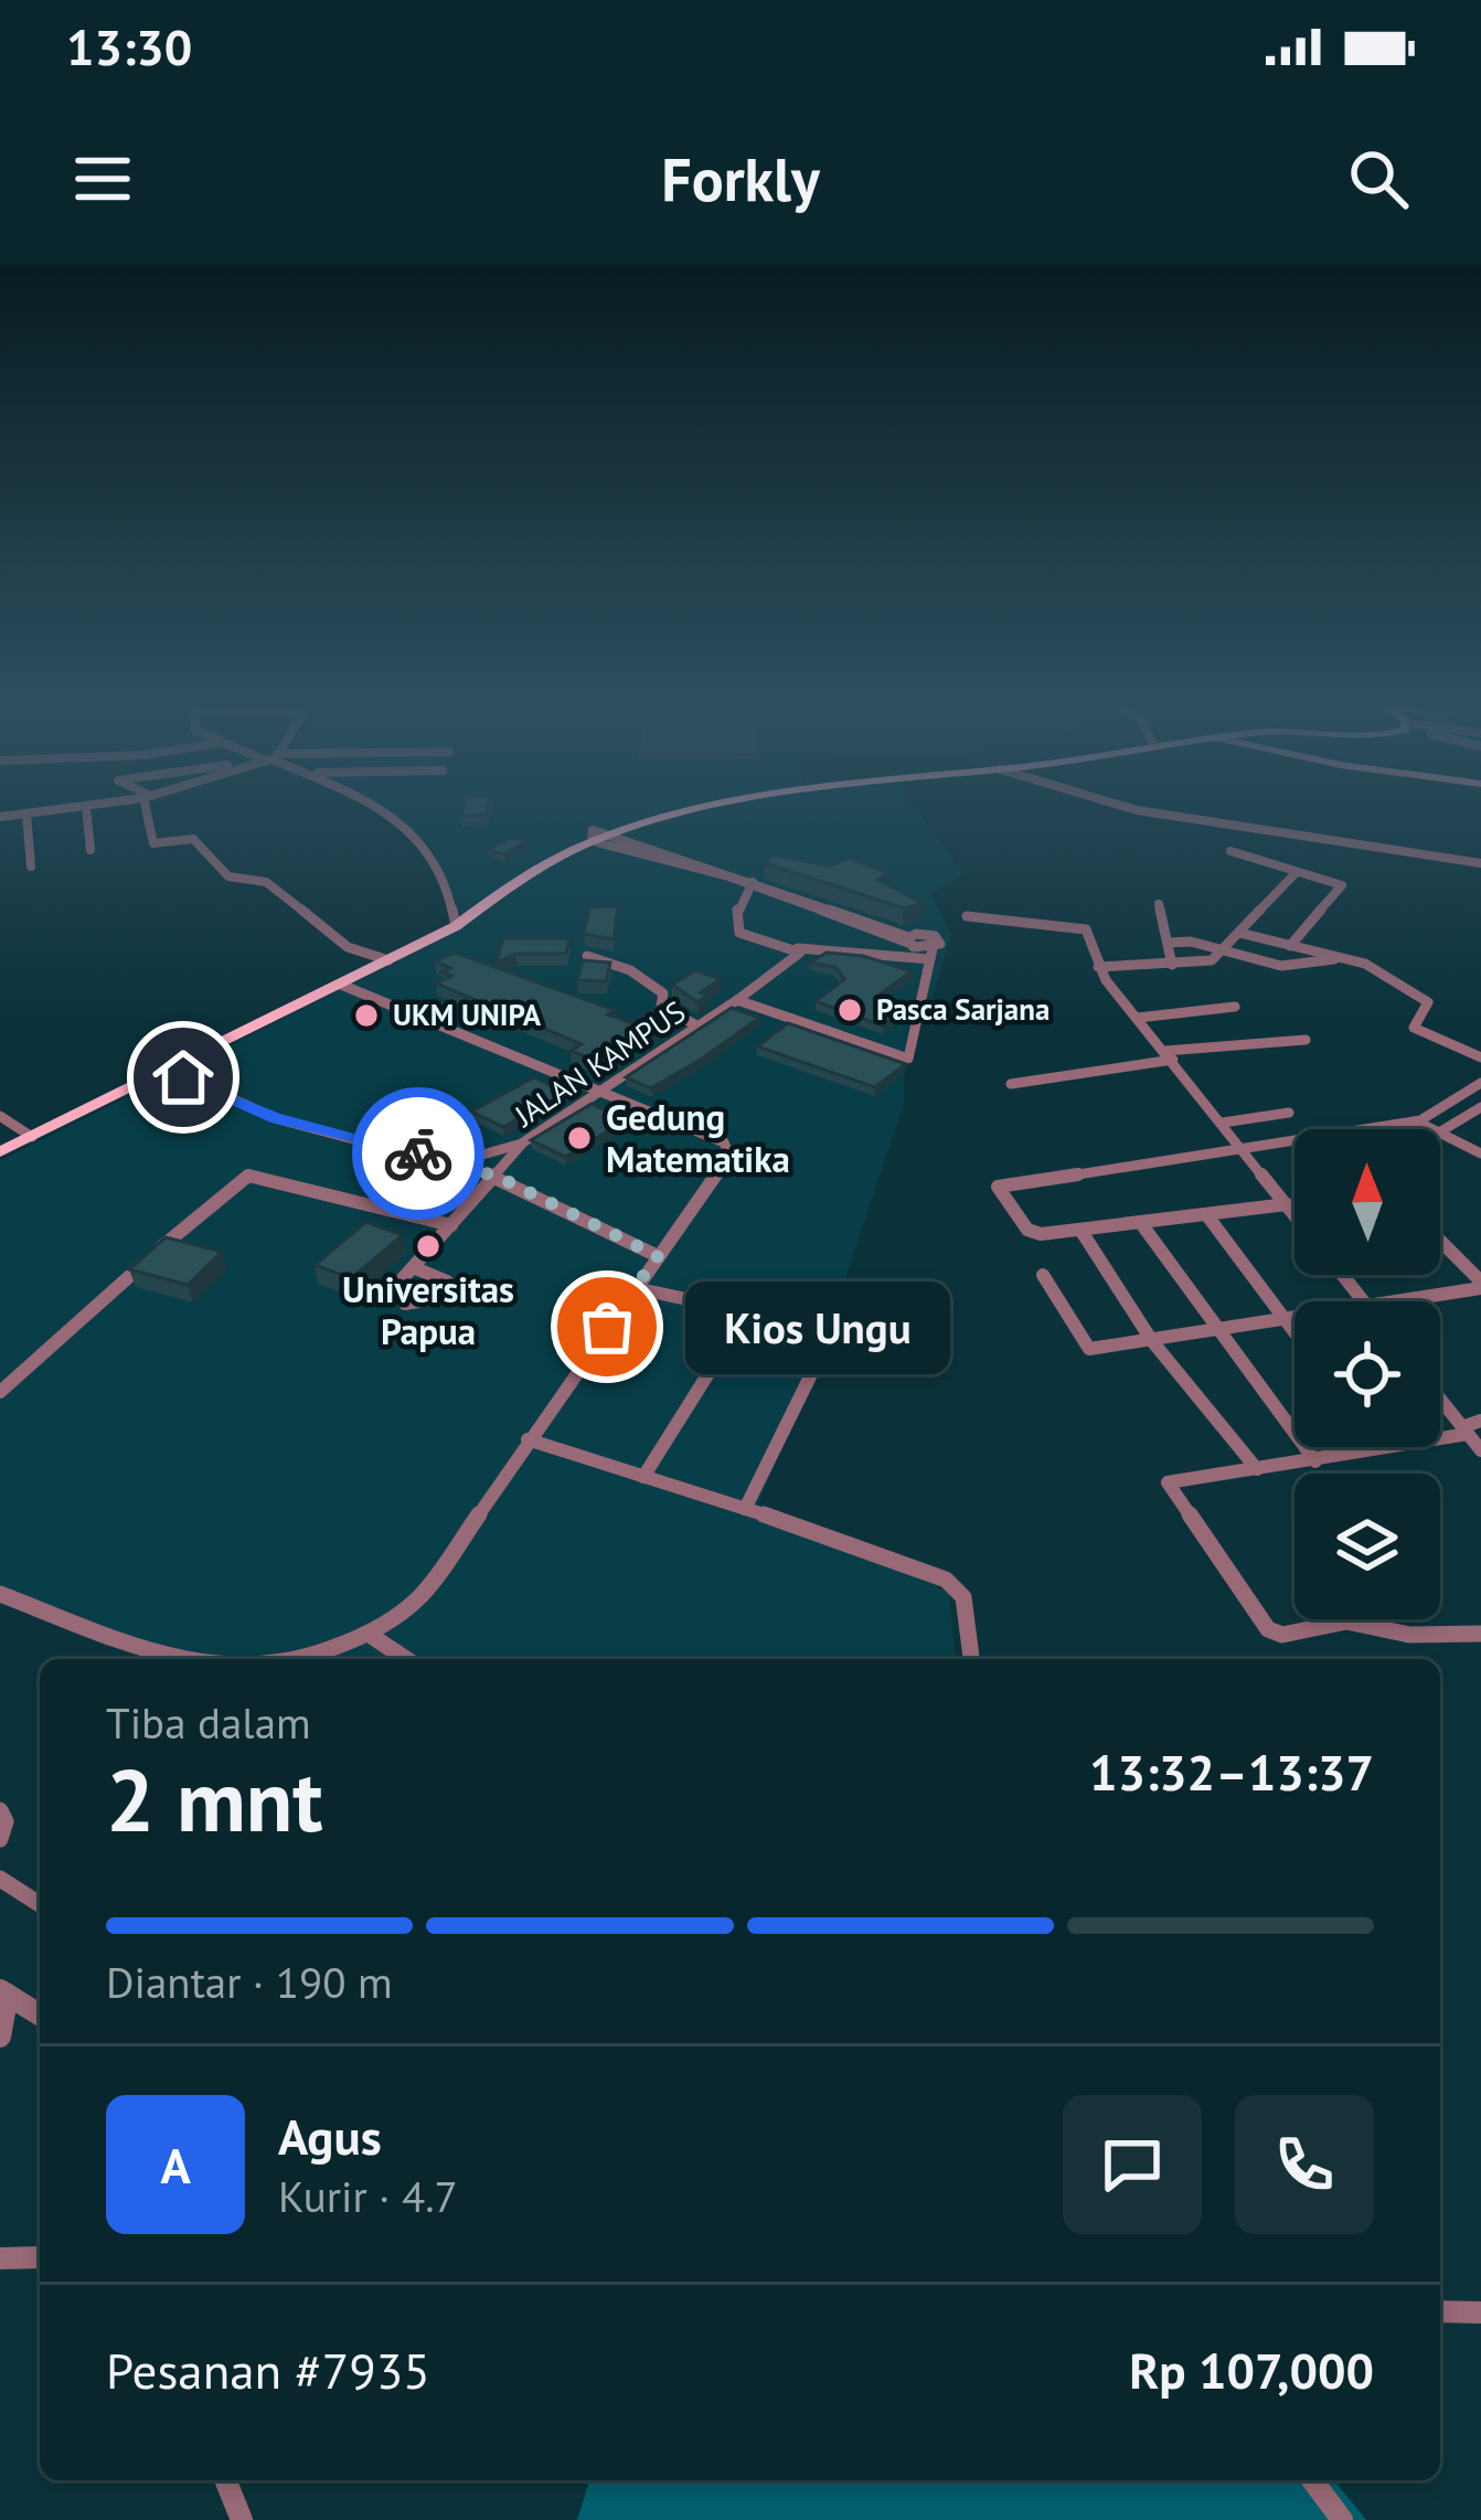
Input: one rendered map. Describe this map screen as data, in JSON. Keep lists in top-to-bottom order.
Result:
{
  "streets": {
    "street": ["JALAN KAMPUS"]
  },
  "places": [
    "Pasca Sarjana",
    "UKM UNIPA",
    "Gedung Matematika",
    "Universitas Papua",
    "Kios Ungu"
  ],
  "north": "top",
  "page": {
    "status": "13:30",
    "header": "Forkly",
    "bubble": "Kios Ungu",
    "heading": ["2 mnt", "Tiba dalam", "13:32–13:37"],
    "panel": [
      "Agus",
      "Kurir · 4.7",
      "Pesanan #7935",
      "Rp 107,000"
    ],
    "bar": "Diantar · 190 m",
    "round": "A"
  }
}
